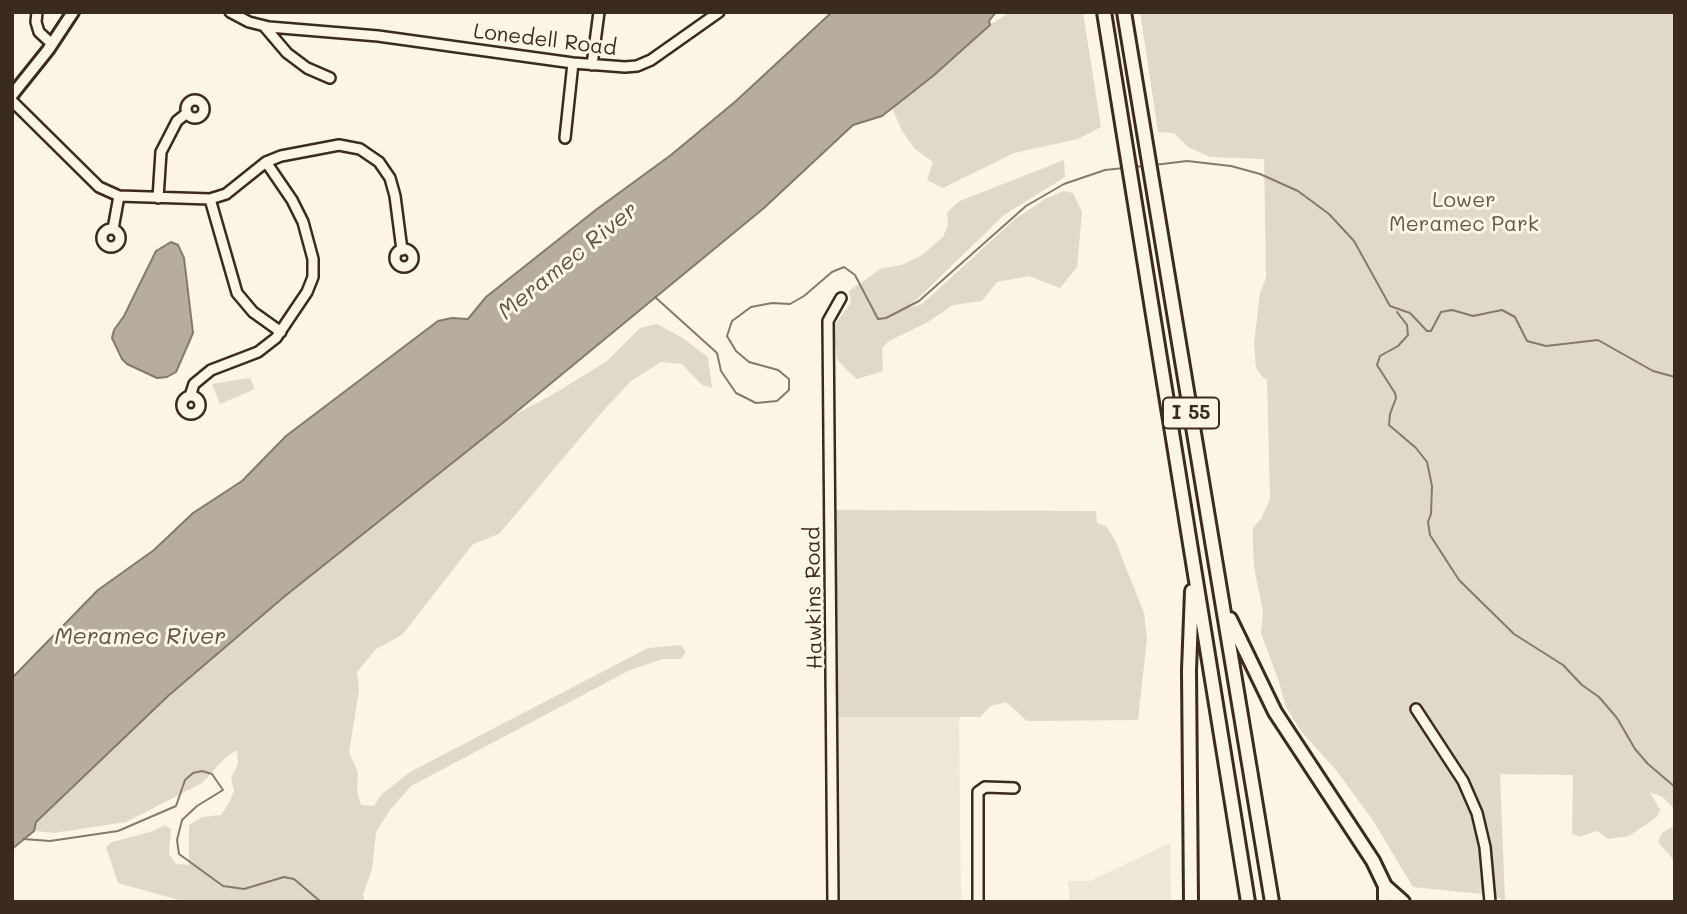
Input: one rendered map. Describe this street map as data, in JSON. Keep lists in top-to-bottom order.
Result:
{
  "streets": {
    "highway": ["I 55"],
    "street": ["Lonedell Road", "Hawkins Road"]
  },
  "water": ["Meramec River"],
  "parks": ["Lower Meramec Park"]
}
